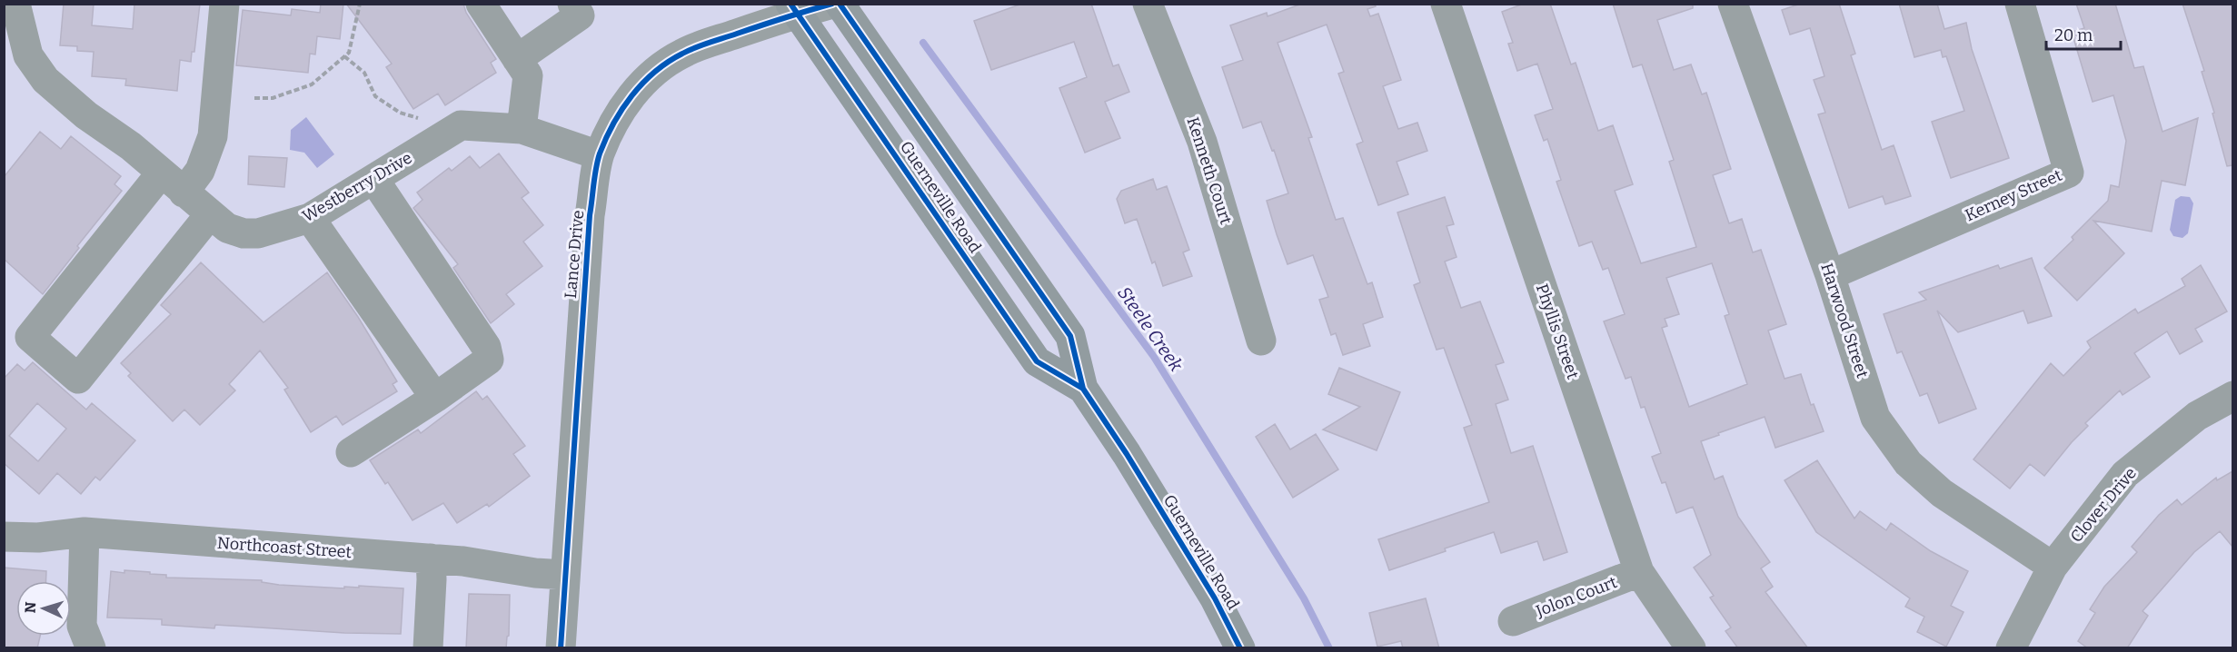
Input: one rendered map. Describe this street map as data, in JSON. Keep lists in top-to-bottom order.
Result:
{
  "streets": {
    "main road": ["Guerneville Road"],
    "street": [
      "Kenneth Court",
      "Westberry Drive",
      "Kerney Street",
      "Lance Drive",
      "Harwood Street",
      "Phyllis Street",
      "Clover Drive",
      "Northcoast Street",
      "Jolon Court"
    ]
  },
  "crossings": [
    ["Westberry Drive", "Lance Drive"],
    ["Kerney Street", "Harwood Street"],
    ["Guerneville Road", "Lance Drive"],
    ["Lance Drive", "Northcoast Street"],
    ["Harwood Street", "Clover Drive"],
    ["Phyllis Street", "Jolon Court"]
  ],
  "water": ["Steele Creek"],
  "scale_bar": "20 m",
  "north": "left"
}
